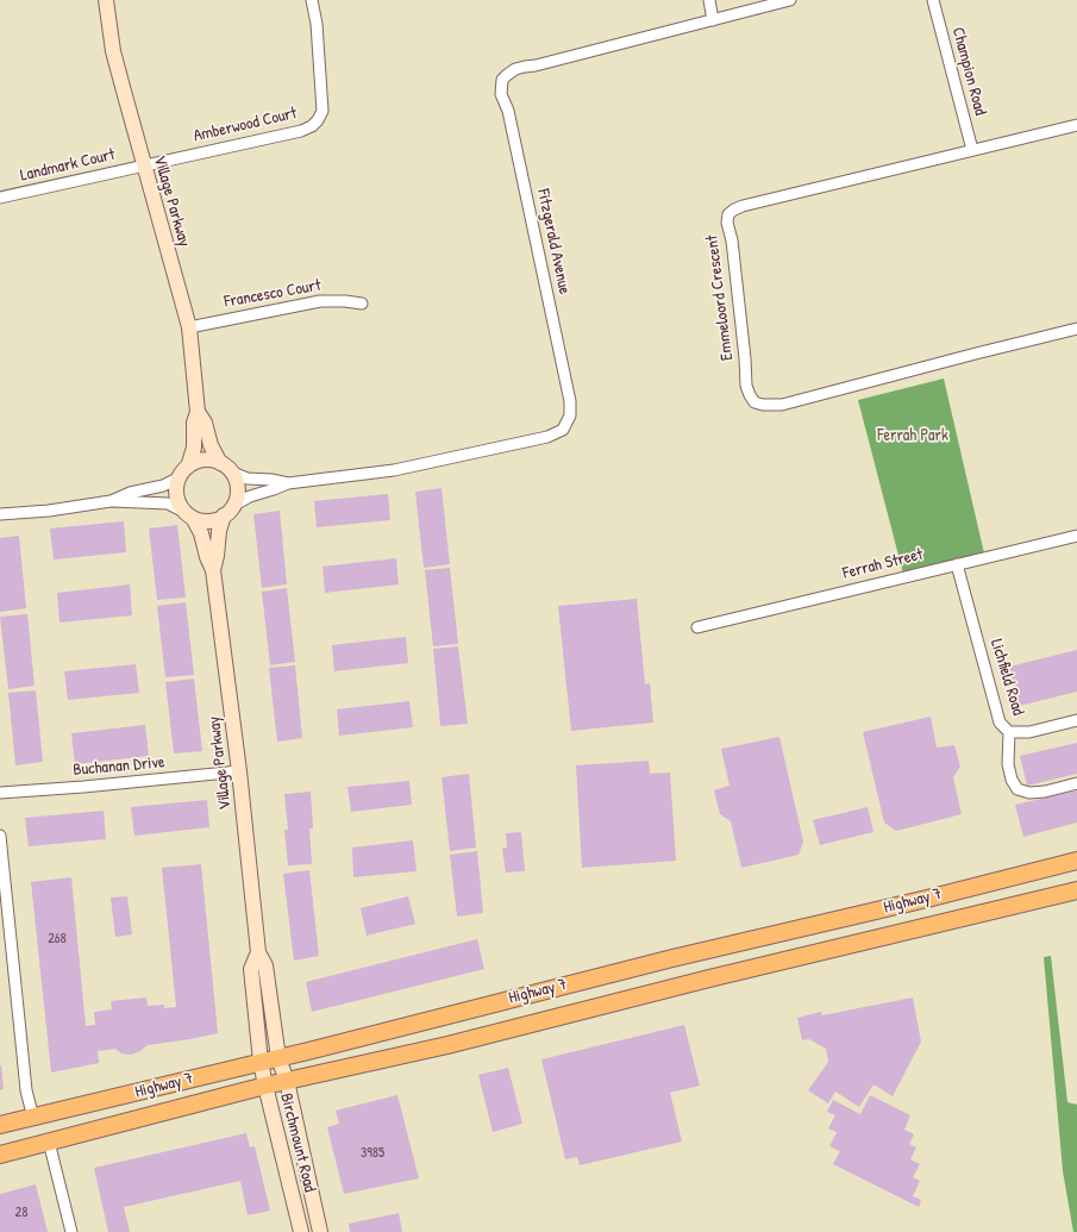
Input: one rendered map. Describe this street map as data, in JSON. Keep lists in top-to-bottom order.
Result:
{
  "streets": {
    "main road": ["Village Parkway", "Highway 7", "Birchmount Road"],
    "street": [
      "Champion Road",
      "Amberwood Court",
      "Landmark Court",
      "Fitzgerald Avenue",
      "Francesco Court",
      "Emmeloord Crescent",
      "Ferrah Street",
      "Lichfield Road",
      "Buchanan Drive"
    ]
  },
  "crossings": [
    ["Champion Road", "Emmeloord Crescent"],
    ["Amberwood Court", "Landmark Court"],
    ["Amberwood Court", "Village Parkway"],
    ["Landmark Court", "Village Parkway"],
    ["Village Parkway", "Fitzgerald Avenue"],
    ["Village Parkway", "Francesco Court"],
    ["Village Parkway", "Buchanan Drive"],
    ["Village Parkway", "Highway 7"],
    ["Village Parkway", "Birchmount Road"],
    ["Ferrah Street", "Lichfield Road"],
    ["Highway 7", "Birchmount Road"]
  ],
  "parks": ["Ferrah Park"],
  "house_numbers": ["268", "3985", "28"]
}
